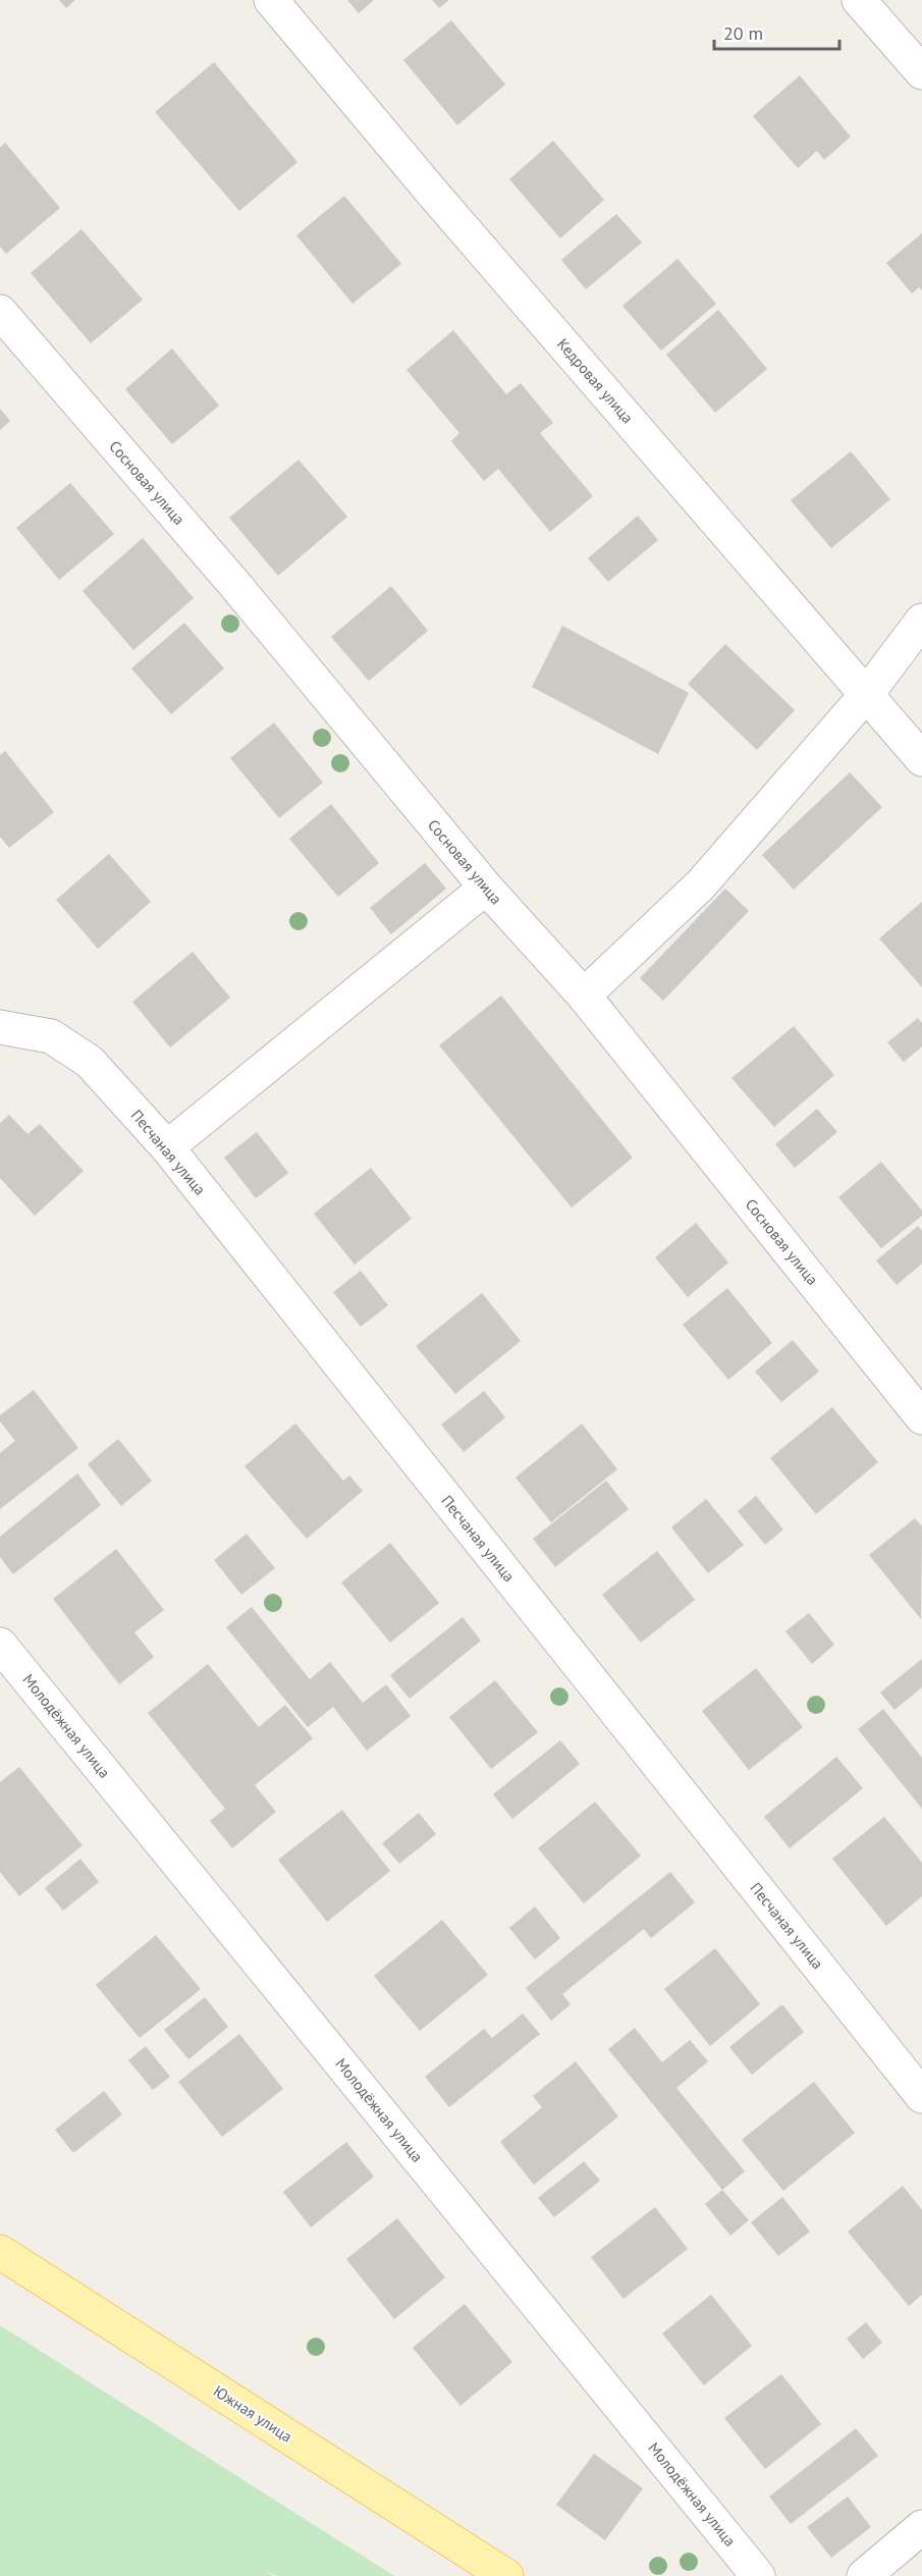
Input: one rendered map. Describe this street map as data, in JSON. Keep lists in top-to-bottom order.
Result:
{
  "streets": {
    "main road": ["Южная улица"],
    "street": [
      "Кедровая улица",
      "Сосновая улица",
      "Песчаная улица",
      "Молодёжная улица"
    ]
  },
  "scale_bar": "20 m"
}
